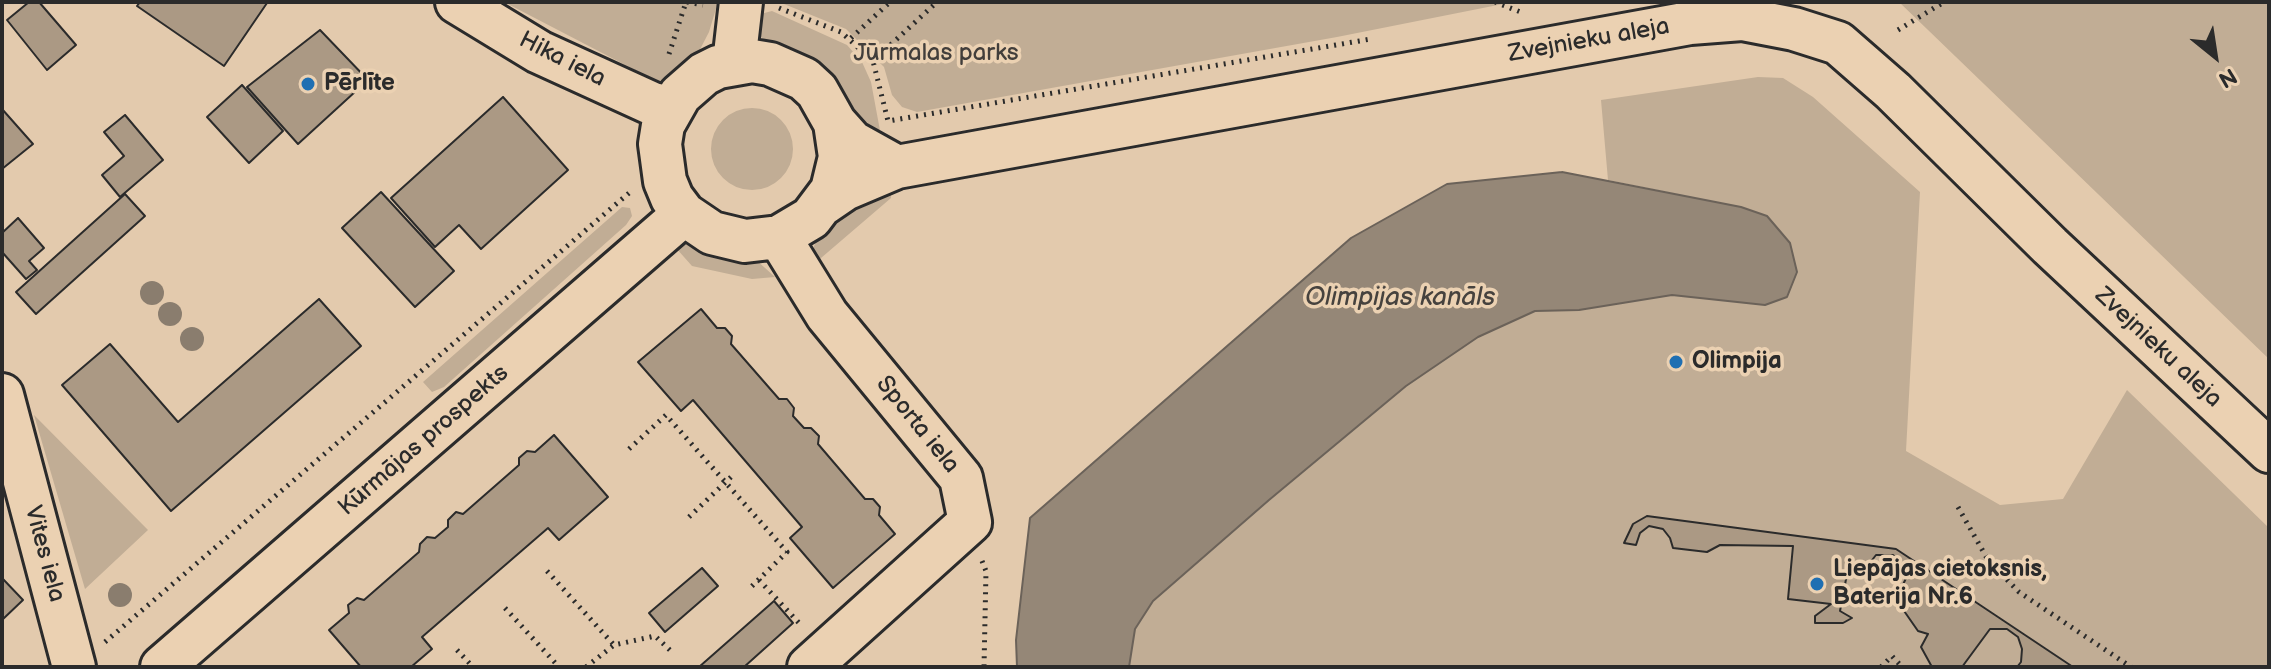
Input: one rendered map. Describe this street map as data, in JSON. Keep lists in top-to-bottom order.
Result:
{
  "streets": {
    "street": [
      "Zvejnieku aleja",
      "Hika iela",
      "Sporta iela",
      "Kūrmājas prospekts",
      "Vites iela"
    ]
  },
  "crossings": [
    ["Zvejnieku aleja", "Hika iela"],
    ["Zvejnieku aleja", "Sporta iela"],
    ["Zvejnieku aleja", "Kūrmājas prospekts"],
    ["Hika iela", "Sporta iela"],
    ["Hika iela", "Kūrmājas prospekts"],
    ["Sporta iela", "Kūrmājas prospekts"]
  ],
  "water": ["Olimpijas kanāls"],
  "parks": ["Jūrmalas parks"],
  "places": ["Pērlīte", "Olimpija", "Liepājas cietoksnis, Baterija Nr.6"],
  "north": "bottom right"
}
